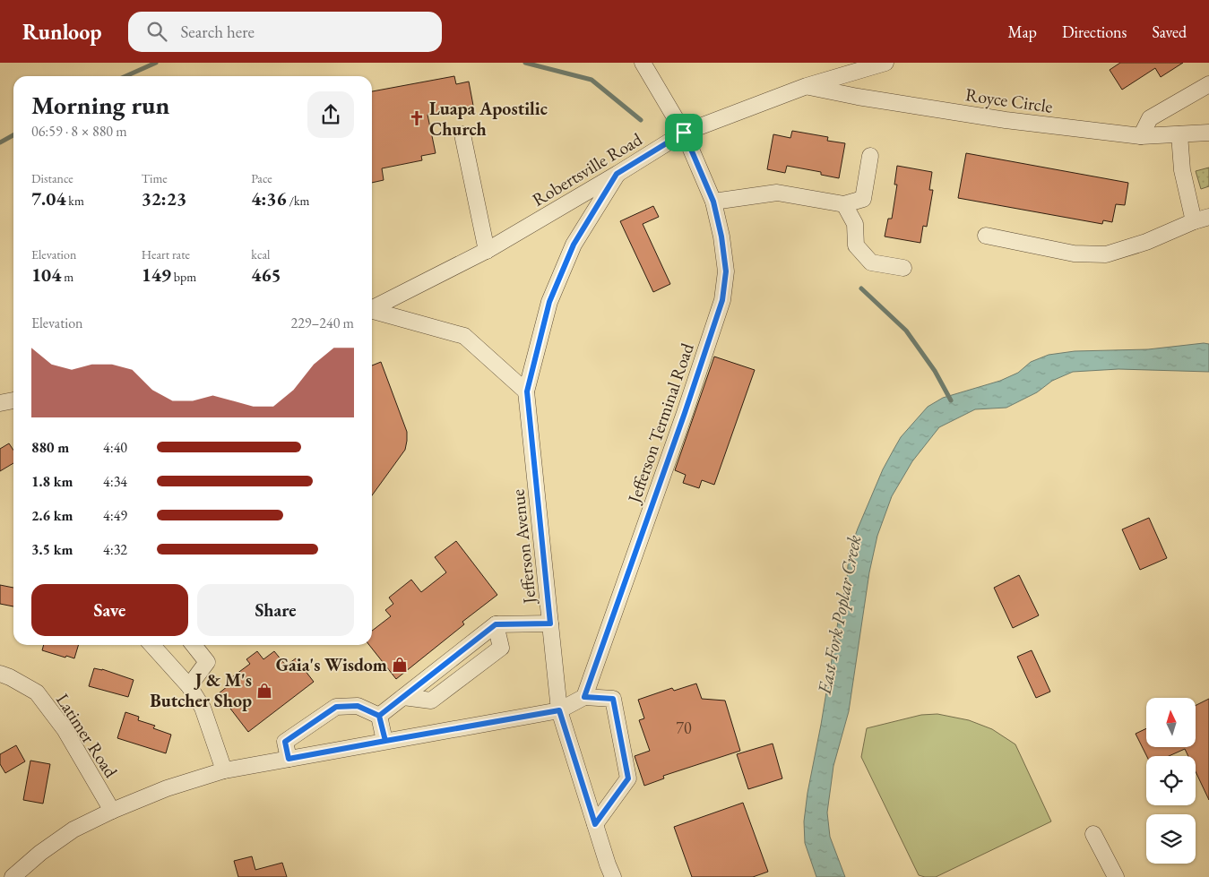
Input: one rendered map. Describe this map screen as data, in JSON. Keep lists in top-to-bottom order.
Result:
{
  "streets": {
    "street": [
      "Royce Circle",
      "Robertsville Road",
      "Jefferson Terminal Road",
      "Jefferson Avenue",
      "Latimer Road"
    ]
  },
  "crossings": [
    ["Royce Circle", "Robertsville Road"],
    ["Robertsville Road", "Jefferson Terminal Road"],
    ["Robertsville Road", "Jefferson Avenue"]
  ],
  "water": ["East Fork Poplar Creek"],
  "places": {
    "church": ["Luapa Apostilic Church"],
    "shop": ["Gaia's Wisdom", "J & M's Butcher Shop"]
  },
  "house_numbers": ["70"],
  "north": "top",
  "page": {
    "header": "Runloop",
    "search": "Search here",
    "nav": ["Map", "Directions", "Saved"],
    "heading": ["Morning run", "06:59 · 8 × 880 m"],
    "stats": [
      ["Distance", "7.04 km"],
      ["Time", "32:23"],
      ["Pace", "4:36 /km"],
      ["Elevation", "104 m"],
      ["Heart rate", "149 bpm"],
      ["kcal", "465"]
    ],
    "chart": ["Elevation", "229–240 m"],
    "list": [
      {
        "name": "880 m",
        "note": "4:40"
      },
      {
        "name": "1.8 km",
        "note": "4:34"
      },
      {
        "name": "2.6 km",
        "note": "4:49"
      },
      {
        "name": "3.5 km",
        "note": "4:32"
      }
    ],
    "buttons": ["Save", "Share"]
  }
}
